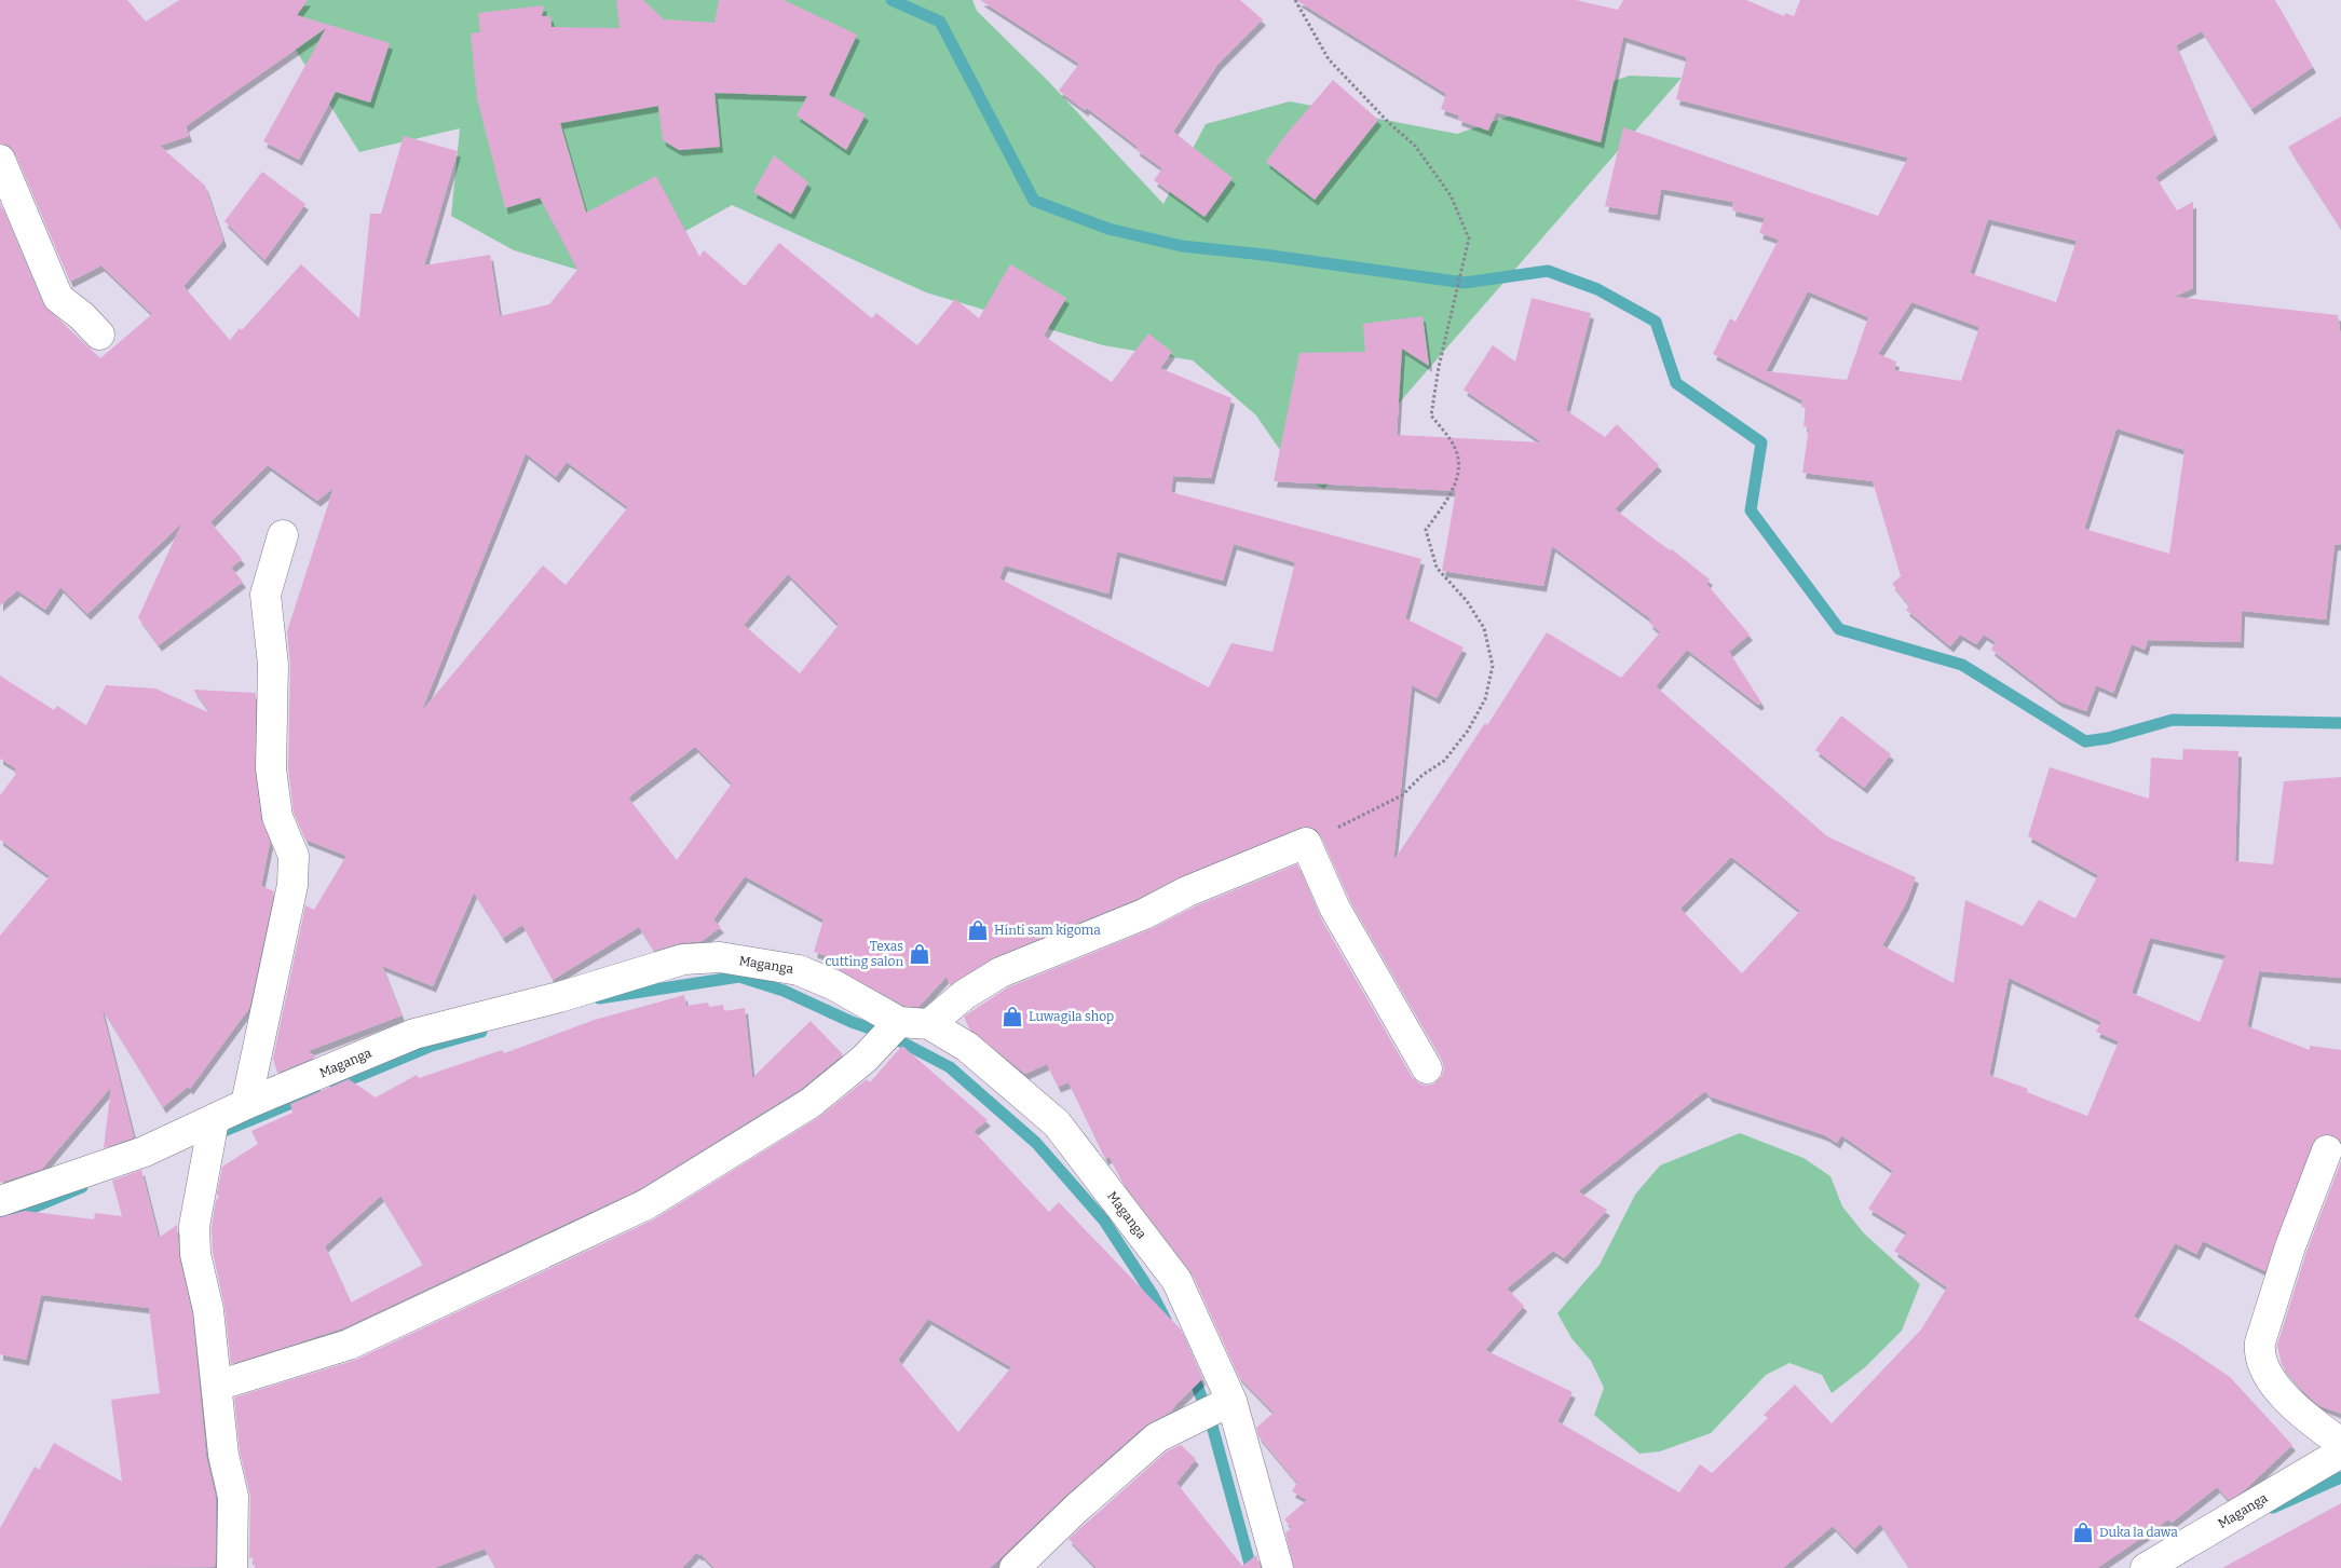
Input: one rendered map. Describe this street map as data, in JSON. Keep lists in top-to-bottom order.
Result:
{
  "streets": {
    "street": ["Maganga"]
  },
  "places": {
    "shop": [
      "Hinti sam kigoma",
      "Texas cutting salon",
      "Luwagila shop",
      "Duka la dawa"
    ]
  }
}
